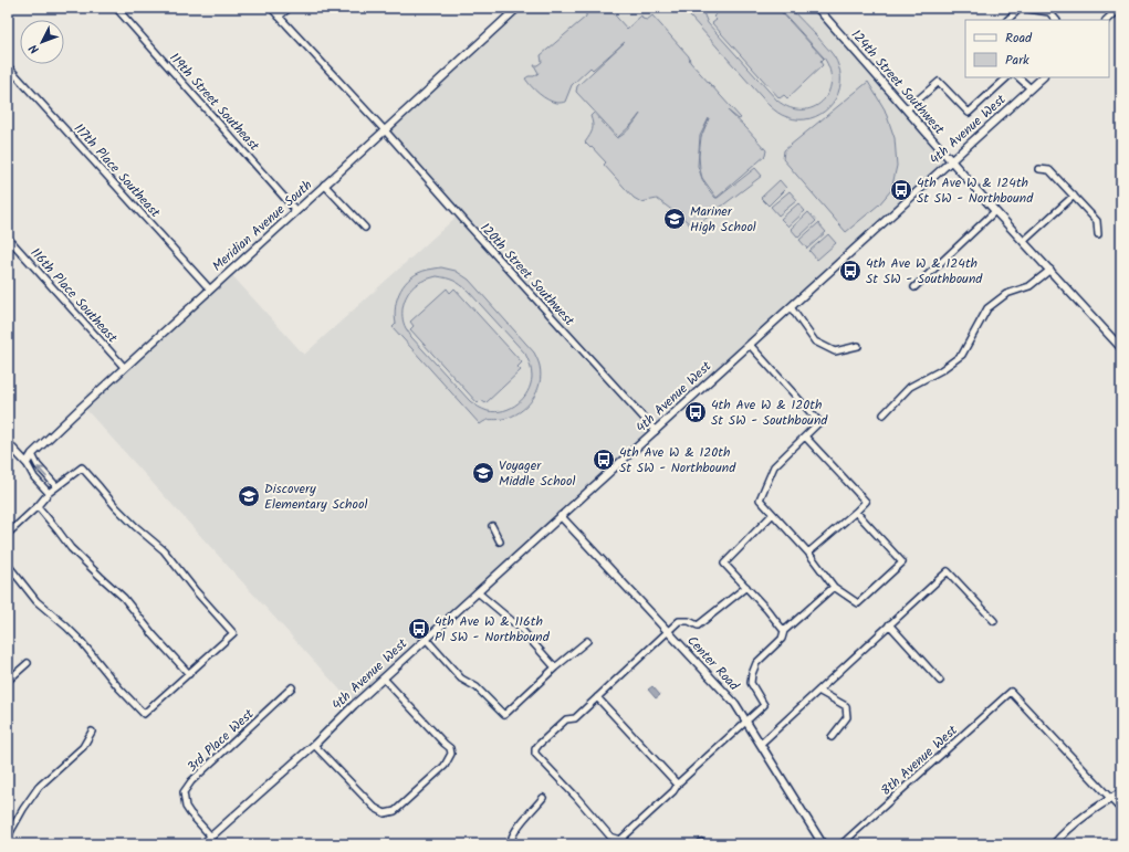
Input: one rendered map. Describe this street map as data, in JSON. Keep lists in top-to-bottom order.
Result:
{
  "streets": {
    "street": [
      "124th Street Southwest",
      "119th Street Southeast",
      "4th Avenue West",
      "117th Place Southeast",
      "Meridian Avenue South",
      "120th Street Southwest",
      "116th Place Southeast",
      "Center Road",
      "3rd Place West",
      "8th Avenue West"
    ]
  },
  "crossings": [
    ["124th Street Southwest", "4th Avenue West"],
    ["119th Street Southeast", "Meridian Avenue South"],
    ["4th Avenue West", "120th Street Southwest"],
    ["4th Avenue West", "Center Road"],
    ["4th Avenue West", "3rd Place West"],
    ["117th Place Southeast", "Meridian Avenue South"],
    ["Meridian Avenue South", "120th Street Southwest"],
    ["Meridian Avenue South", "116th Place Southeast"]
  ],
  "places": {
    "bus stop": [
      "4th Ave W & 124th St SW - Northbound",
      "4th Ave W & 124th St SW - Southbound",
      "4th Ave W & 120th St SW - Southbound",
      "4th Ave W & 120th St SW - Northbound",
      "4th Ave W & 116th Pl SW - Northbound"
    ],
    "school or university": ["Mariner High School", "Voyager Middle School", "Discovery Elementary School"]
  },
  "legend": ["Road", "Park"],
  "north": "bottom left"
}
